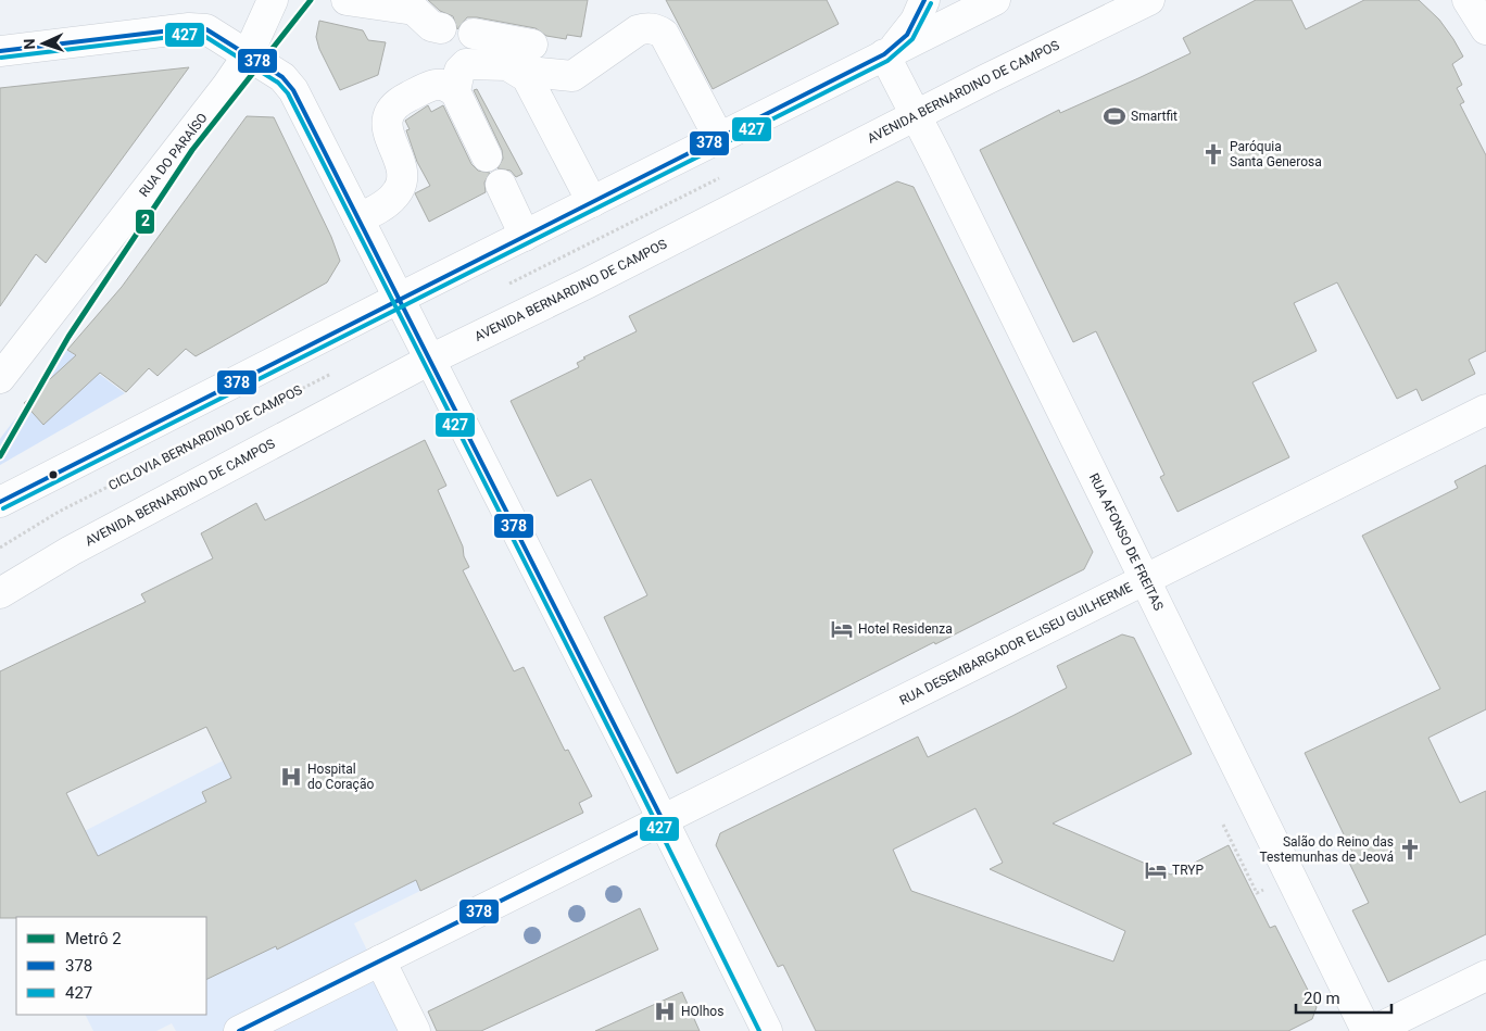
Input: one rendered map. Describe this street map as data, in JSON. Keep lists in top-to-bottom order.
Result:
{
  "streets": {
    "street": [
      "AVENIDA BERNARDINO DE CAMPOS",
      "RUA DO PARAÍSO",
      "RUA AFONSO DE FREITAS",
      "RUA DESEMBARGADOR ELISEU GUILHERME"
    ],
    "path": ["CICLOVIA BERNARDINO DE CAMPOS"]
  },
  "crossings": [
    ["AVENIDA BERNARDINO DE CAMPOS", "RUA AFONSO DE FREITAS"],
    ["RUA AFONSO DE FREITAS", "RUA DESEMBARGADOR ELISEU GUILHERME"]
  ],
  "places": {
    "sports": ["Smartfit"],
    "church": ["Paróquia Santa Generosa", "Salão do Reino das Testemunhas de Jeová"],
    "hotel": ["Hotel Residenza", "TRYP"],
    "hospital": ["Hospital do Coração", "HOlhos"]
  },
  "lines": ["metro line 2", "transit line 378", "transit line 427"],
  "legend": ["Metrô 2", "378", "427"],
  "scale_bar": "20 m",
  "north": "left"
}
